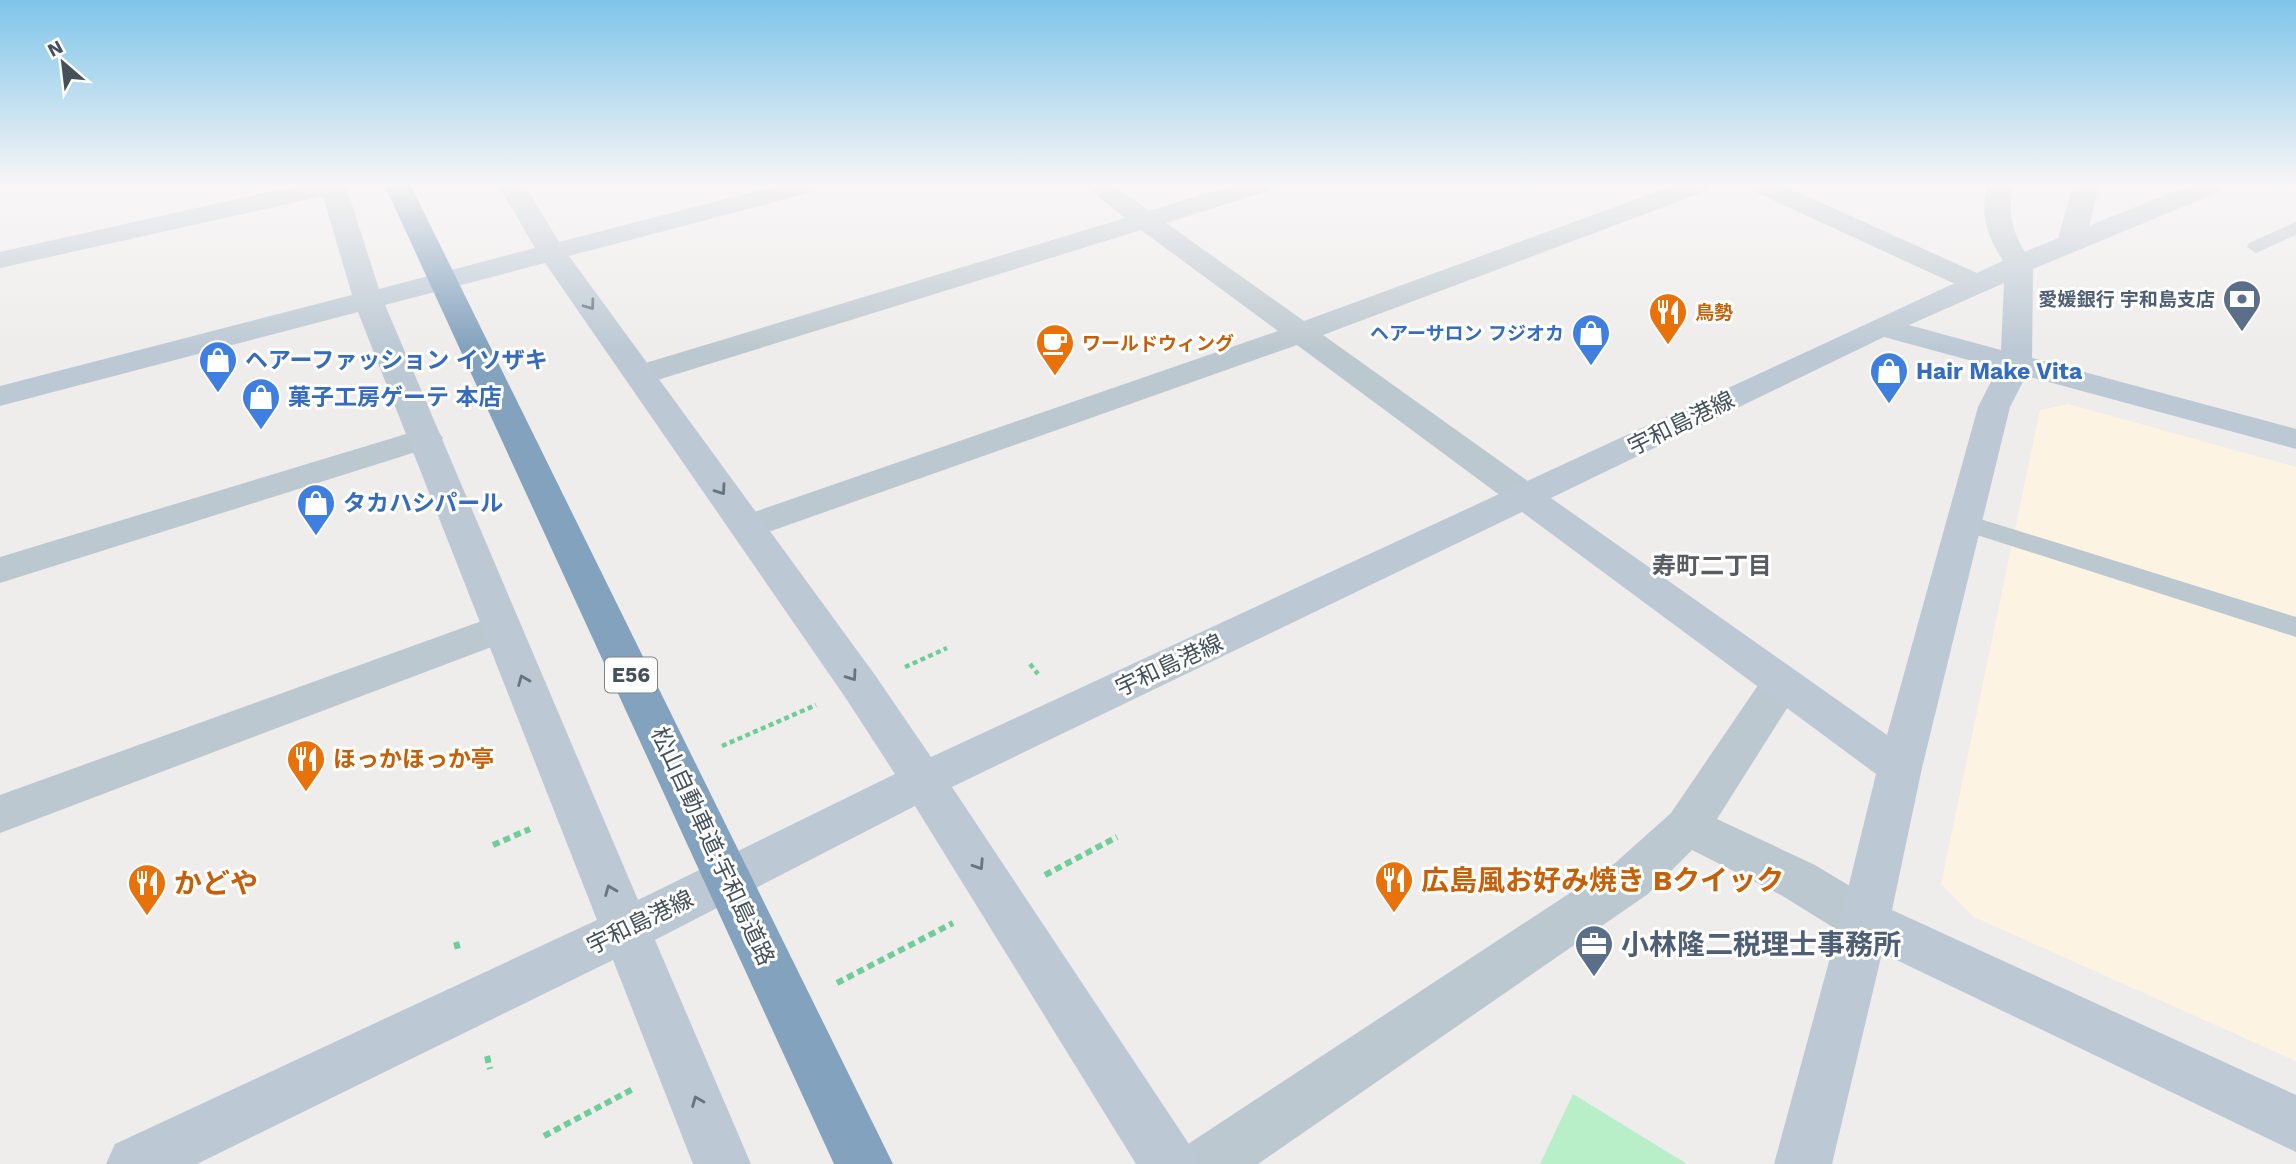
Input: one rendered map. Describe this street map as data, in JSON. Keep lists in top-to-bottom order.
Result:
{
  "streets": {
    "highway": ["E56", "松山自動車道;宇和島道路"],
    "street": ["宇和島港線"]
  },
  "districts": ["寿町二丁目"],
  "places": {
    "bank": ["愛媛銀行 宇和島支店"],
    "restaurant": [
      "鳥勢",
      "ほっかほっか亭",
      "広島風お好み焼き Bクイック",
      "かどや"
    ],
    "shop": [
      "ヘアーサロン フジオカ",
      "ヘアーファッション イソザキ",
      "Hair Make Vita",
      "菓子工房ゲーテ 本店",
      "タカハシパール"
    ],
    "cafe": ["ワールドウィング"],
    "office": ["小林隆二税理士事務所"]
  },
  "north": "top left"
}
